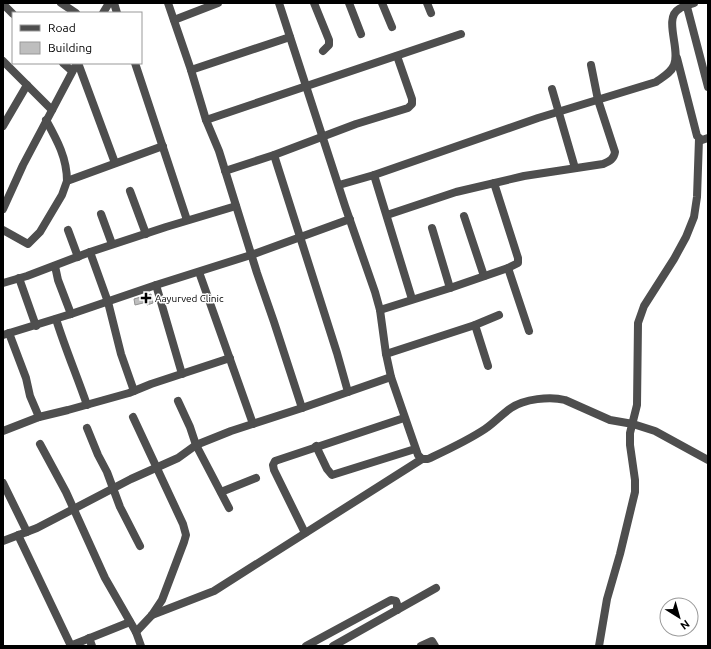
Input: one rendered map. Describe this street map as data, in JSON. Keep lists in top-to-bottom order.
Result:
{
  "places": {
    "health": ["Aayurved Clinic"]
  },
  "legend": ["Road", "Building"],
  "north": "bottom right"
}
